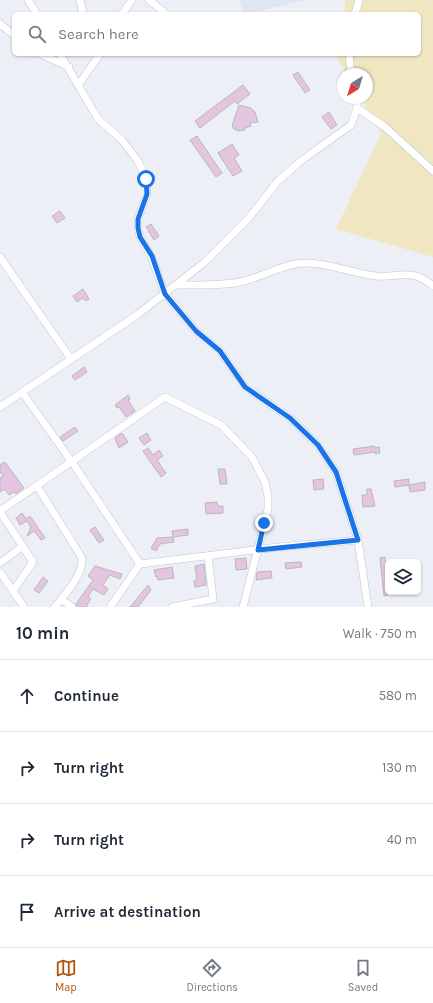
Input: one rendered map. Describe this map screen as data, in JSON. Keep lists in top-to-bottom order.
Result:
{
  "north": "bottom left",
  "page": {
    "search": "Search here",
    "heading": ["10 min", "Walk · 750 m"],
    "list": [
      ["Continue", "580 m"],
      ["Turn right", "130 m"],
      ["Turn right", "40 m"],
      "Arrive at destination"
    ],
    "nav": ["Map", "Directions", "Saved"]
  }
}
